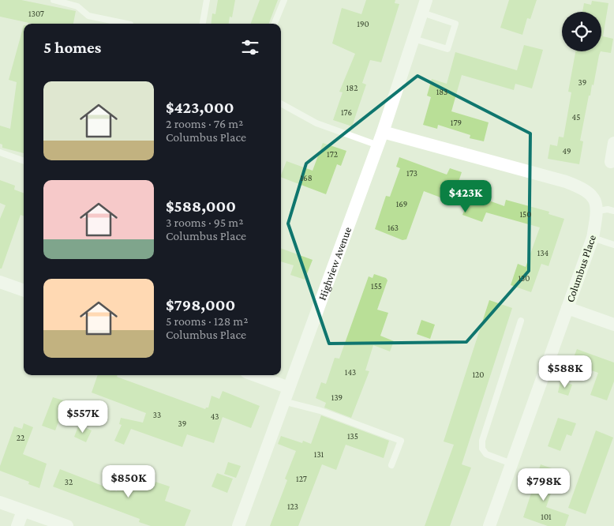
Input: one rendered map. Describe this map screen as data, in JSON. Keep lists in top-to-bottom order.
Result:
{
  "streets": {
    "street": ["Highview Avenue", "Columbus Place"]
  },
  "house_numbers": [
    "1307",
    "190",
    "39",
    "182",
    "183",
    "176",
    "45",
    "179",
    "49",
    "172",
    "173",
    "168",
    "169",
    "150",
    "163",
    "134",
    "130",
    "155",
    "143",
    "120",
    "139",
    "33",
    "43",
    "39",
    "135",
    "22",
    "131",
    "127",
    "32",
    "123",
    "101"
  ],
  "page": {
    "heading": "5 homes",
    "list": [
      {
        "name": "$423,000",
        "note": "2 rooms · 76 m² · Columbus Place"
      },
      {
        "name": "$588,000",
        "note": "3 rooms · 95 m² · Columbus Place"
      },
      {
        "name": "$798,000",
        "note": "5 rooms · 128 m² · Columbus Place"
      }
    ],
    "price": [
      "$423K",
      "$588K",
      "$557K",
      "$850K",
      "$798K"
    ]
  }
}
